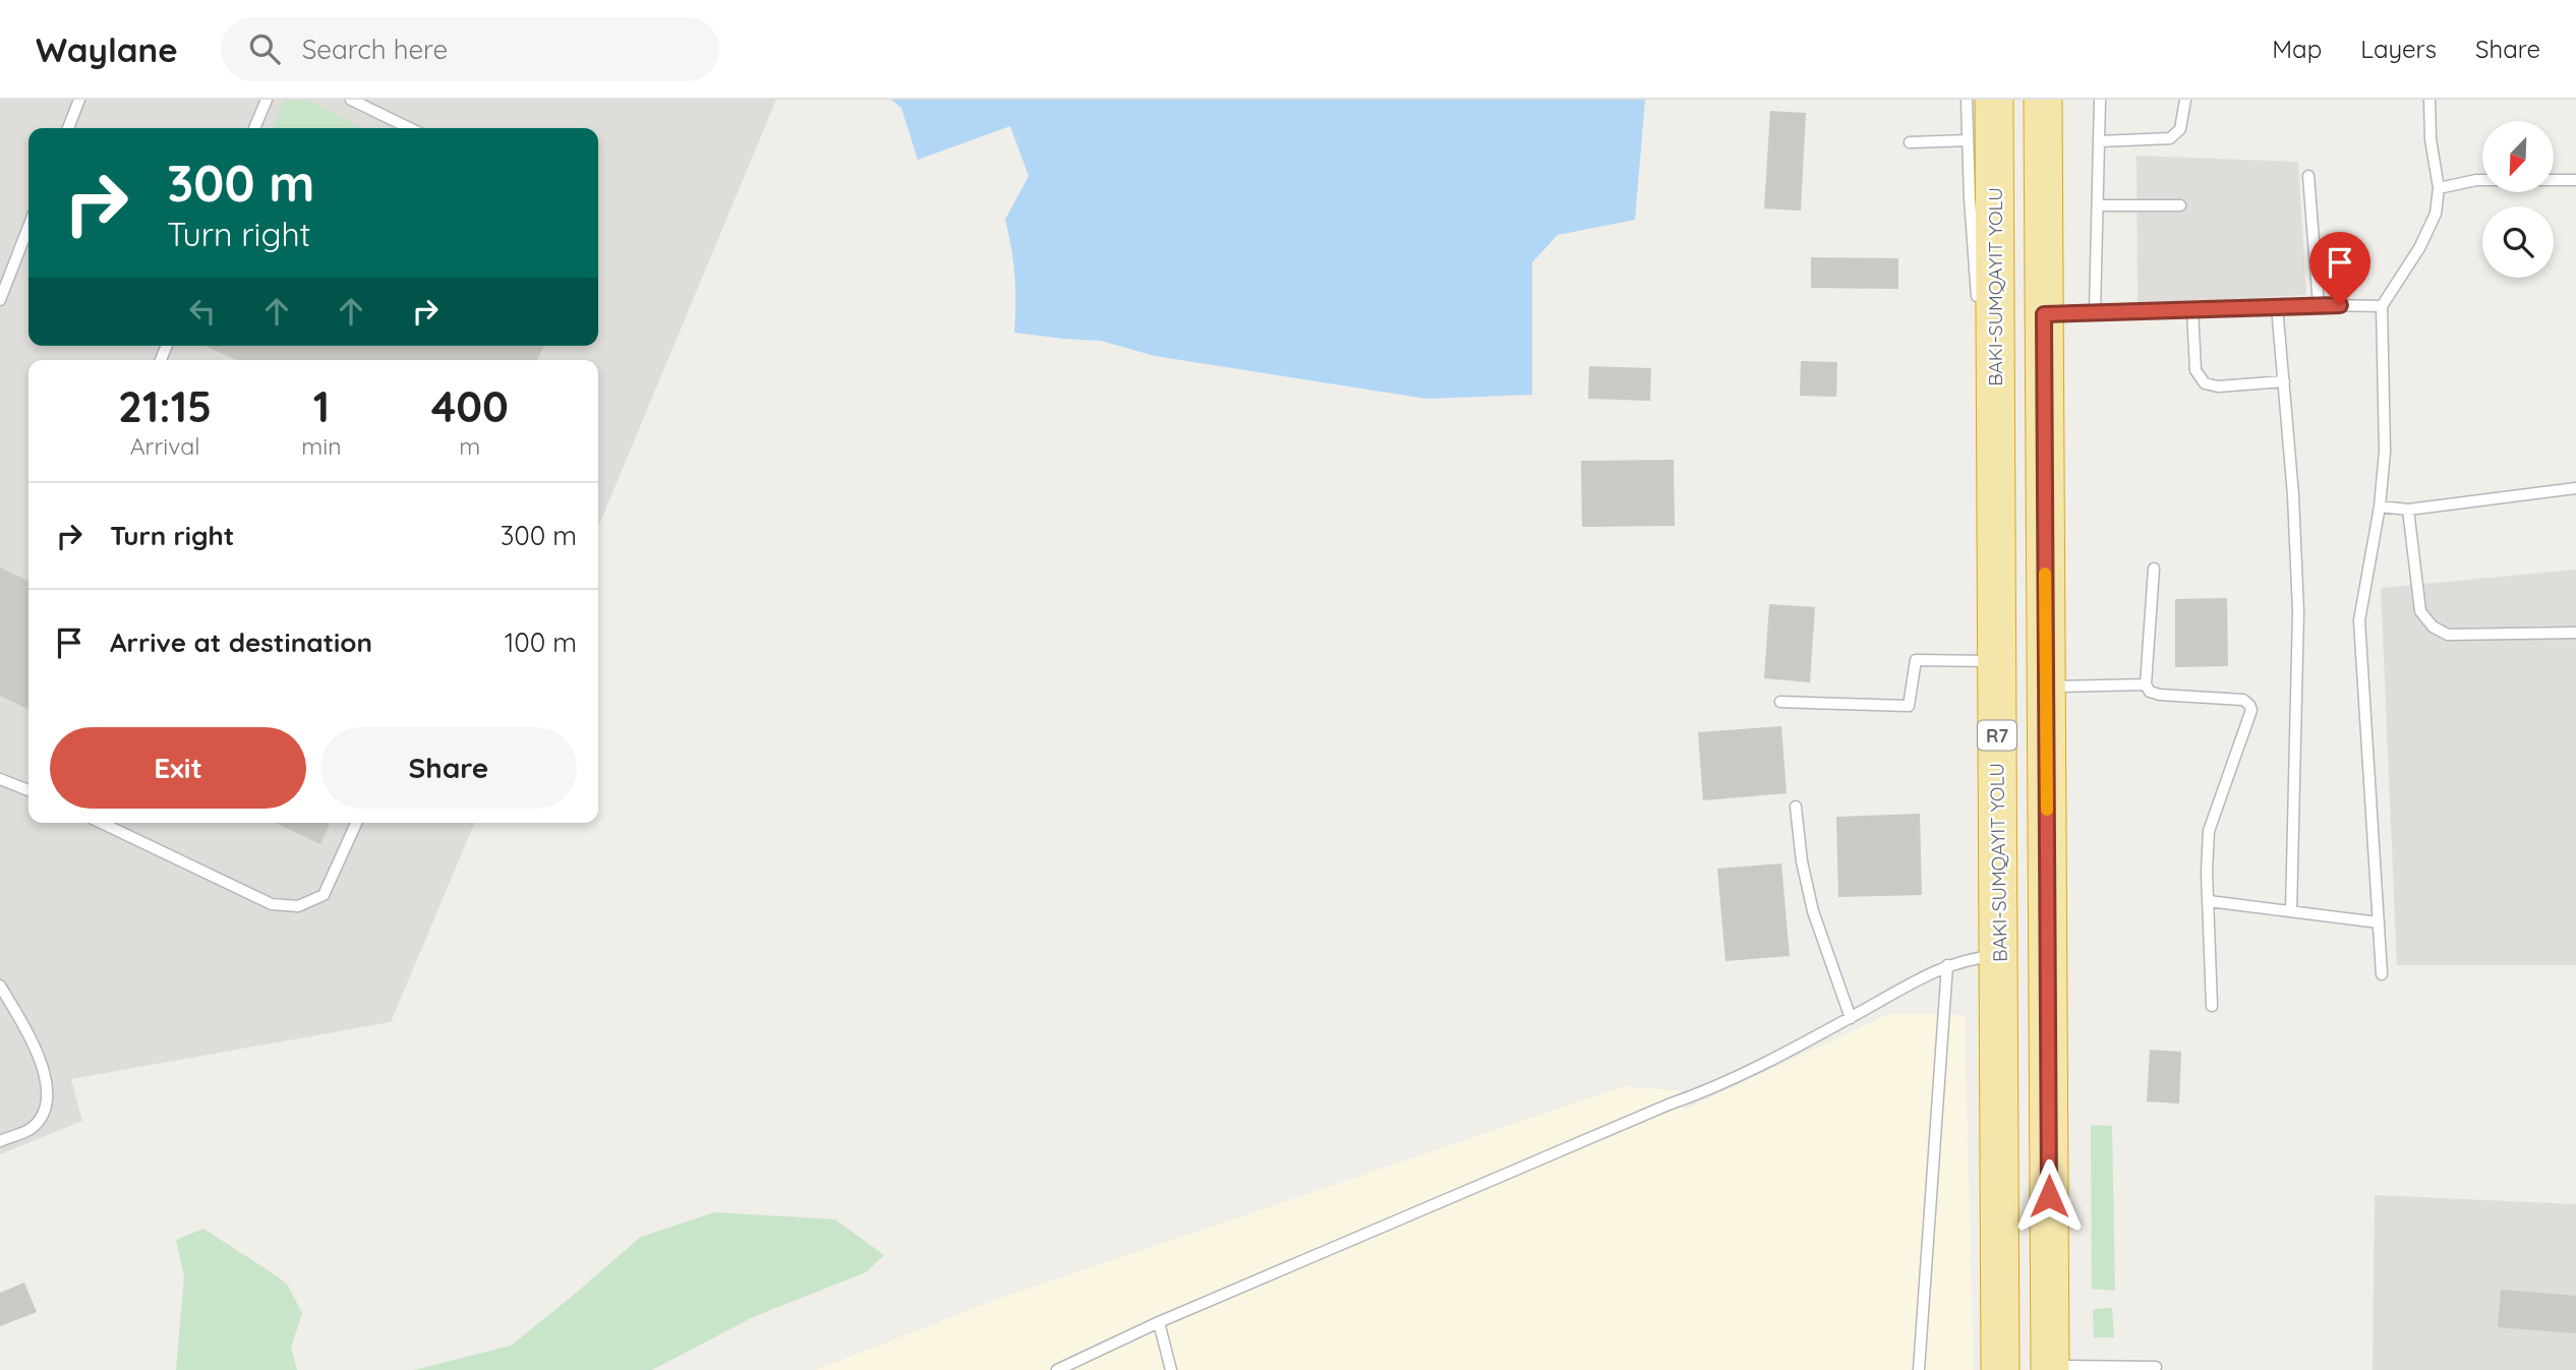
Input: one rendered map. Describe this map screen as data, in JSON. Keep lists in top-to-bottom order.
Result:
{
  "streets": {
    "highway": ["R7"]
  },
  "north": "bottom left",
  "page": {
    "header": "Waylane",
    "search": "Search here",
    "nav": ["Map", "Layers", "Share"],
    "turn": ["300 m", "Turn right"],
    "eta": [
      "21:15",
      "Arrival",
      "1",
      "min",
      "400",
      "m"
    ],
    "list": [
      {
        "name": "Turn right",
        "value": "300 m"
      },
      {
        "name": "Arrive at destination",
        "value": "100 m"
      }
    ],
    "buttons": ["Exit", "Share"]
  }
}
